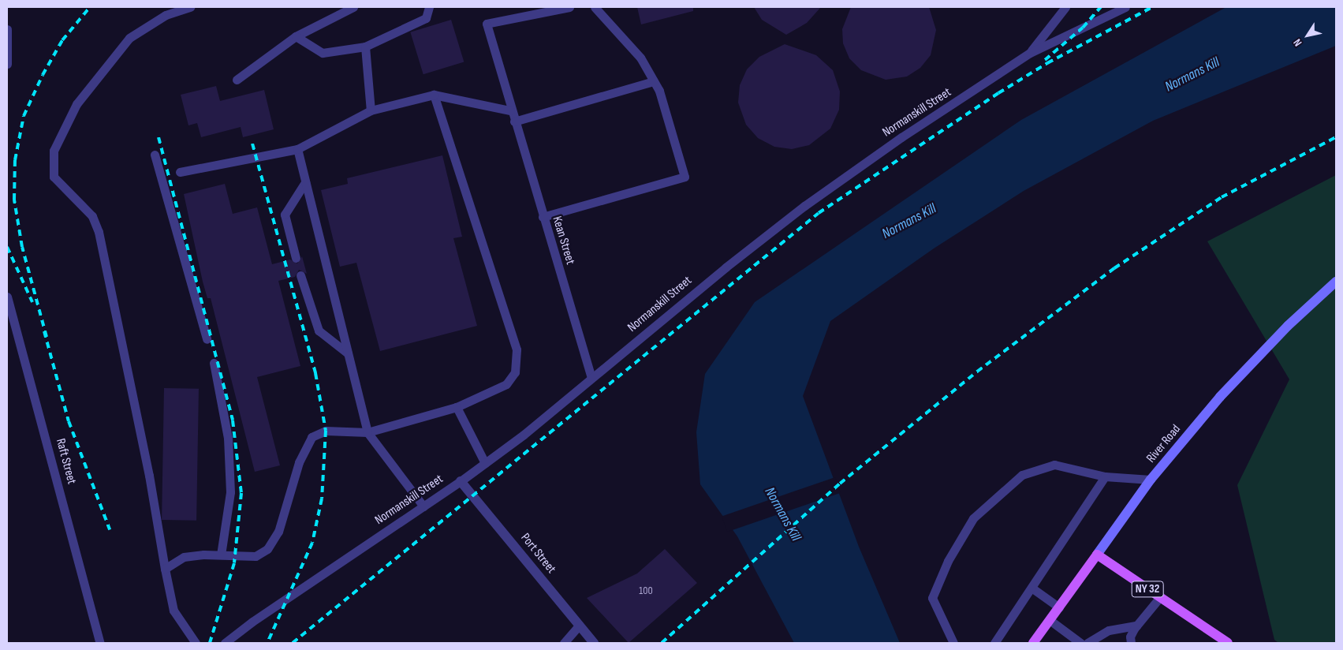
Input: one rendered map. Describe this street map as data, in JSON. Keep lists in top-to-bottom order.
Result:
{
  "streets": {
    "main road": ["River Road", "NY 32"],
    "street": ["Port Street"],
    "lane": ["Normanskill Street", "Kean Street", "Raft Street"]
  },
  "crossings": [
    ["Normanskill Street", "Kean Street"],
    ["Normanskill Street", "Port Street"],
    ["River Road", "NY 32"]
  ],
  "water": ["Normans Kill"],
  "house_numbers": ["100"],
  "north": "bottom left"
}
